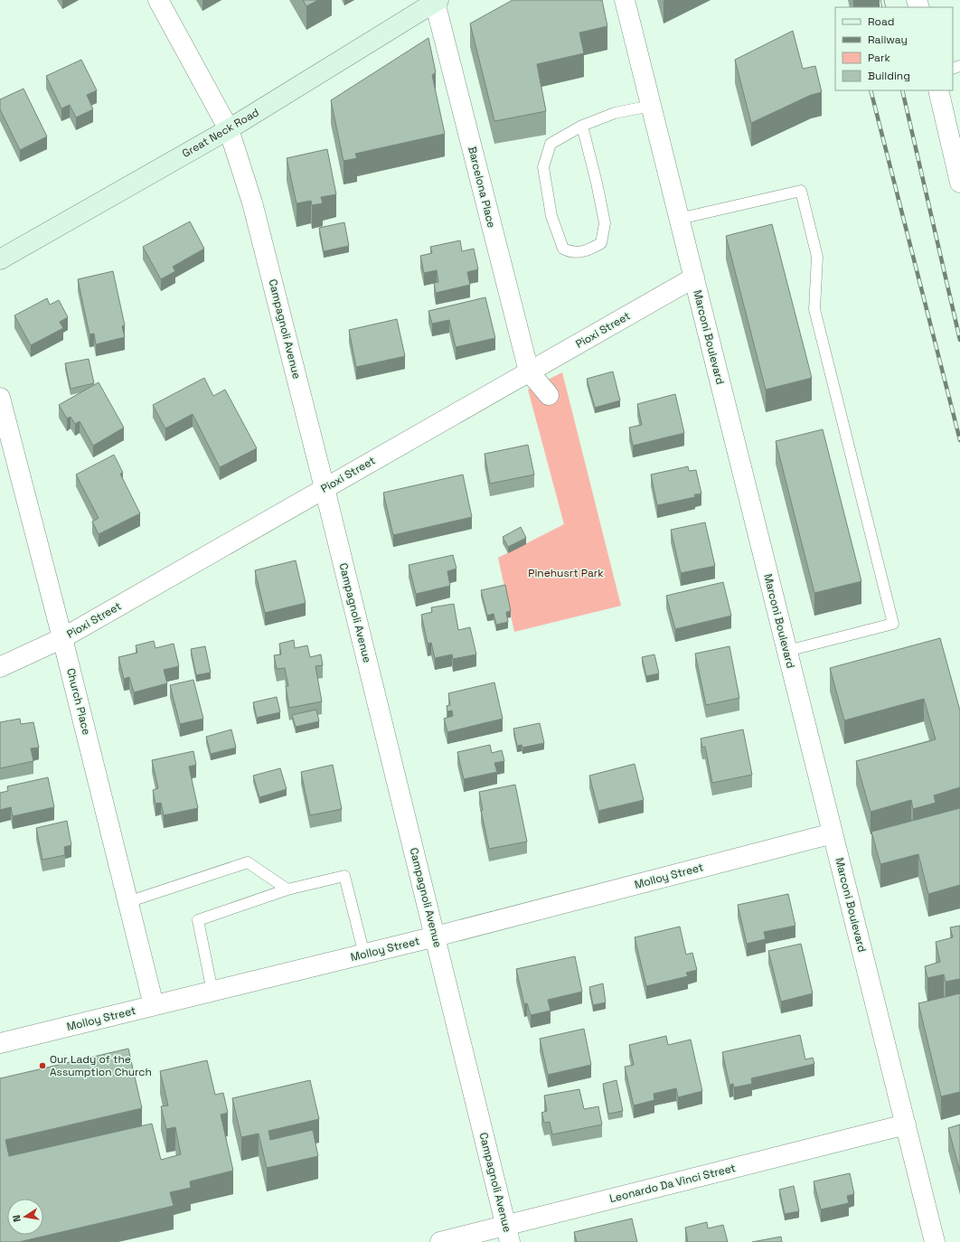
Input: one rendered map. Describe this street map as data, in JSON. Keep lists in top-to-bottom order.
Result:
{
  "streets": {
    "main road": ["Great Neck Road"],
    "street": [
      "Barcelona Place",
      "Campagnoli Avenue",
      "Pioxi Street",
      "Marconi Boulevard",
      "Church Place",
      "Molloy Street",
      "Leonardo Da Vinci Street"
    ]
  },
  "crossings": [
    ["Great Neck Road", "Barcelona Place"],
    ["Great Neck Road", "Campagnoli Avenue"],
    ["Barcelona Place", "Pioxi Street"],
    ["Campagnoli Avenue", "Pioxi Street"],
    ["Campagnoli Avenue", "Molloy Street"],
    ["Campagnoli Avenue", "Leonardo Da Vinci Street"],
    ["Pioxi Street", "Marconi Boulevard"],
    ["Pioxi Street", "Church Place"],
    ["Marconi Boulevard", "Molloy Street"],
    ["Marconi Boulevard", "Leonardo Da Vinci Street"],
    ["Church Place", "Molloy Street"]
  ],
  "parks": ["Pinehusrt Park"],
  "places": ["Our Lady of the Assumption Church"],
  "legend": [
    "Road",
    "Railway",
    "Park",
    "Building"
  ],
  "north": "left"
}
